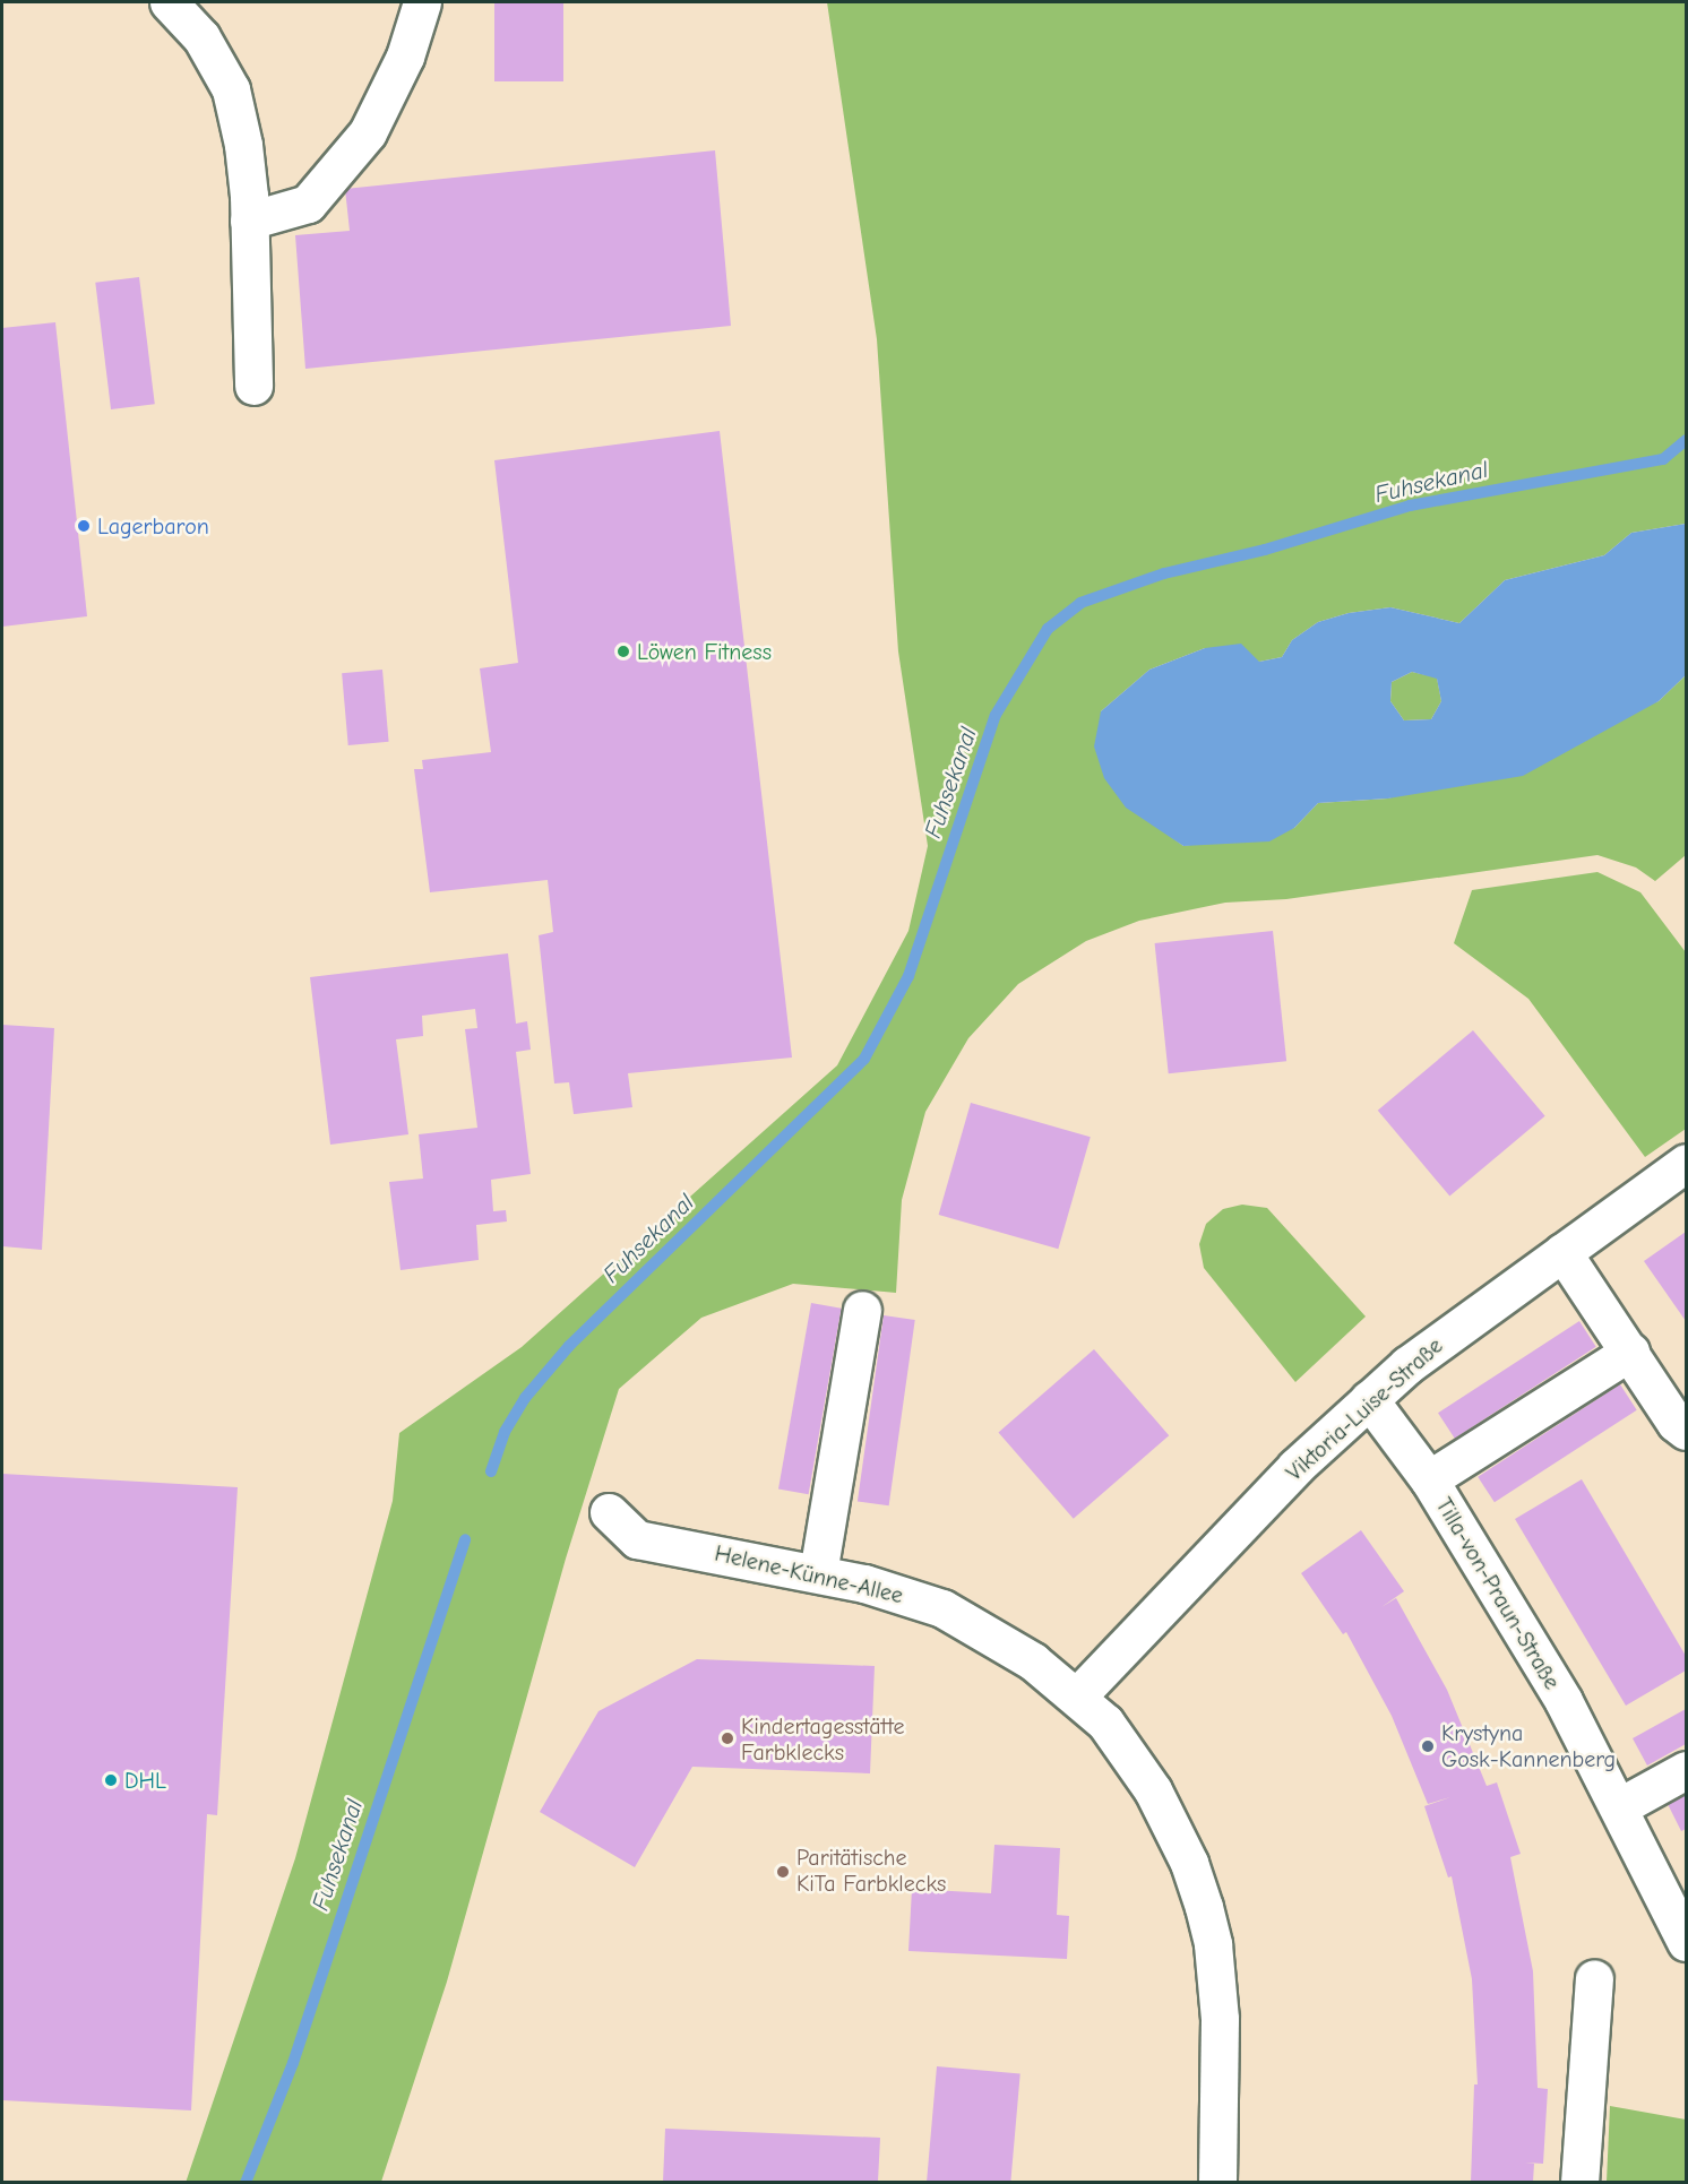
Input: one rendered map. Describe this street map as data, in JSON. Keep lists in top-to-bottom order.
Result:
{
  "streets": {
    "street": ["Viktoria-Luise-Straße", "Helene-Künne-Allee", "Tilla-von-Praun-Straße"]
  },
  "crossings": [
    ["Viktoria-Luise-Straße", "Helene-Künne-Allee"],
    ["Viktoria-Luise-Straße", "Tilla-von-Praun-Straße"]
  ],
  "water": ["Fuhsekanal"],
  "places": [
    "Lagerbaron",
    "Löwen Fitness",
    "Kindertagesstätte Farbklecks",
    "Krystyna Gosk-Kannenberg",
    "DHL",
    "Paritätische KiTa Farbklecks"
  ]
}
